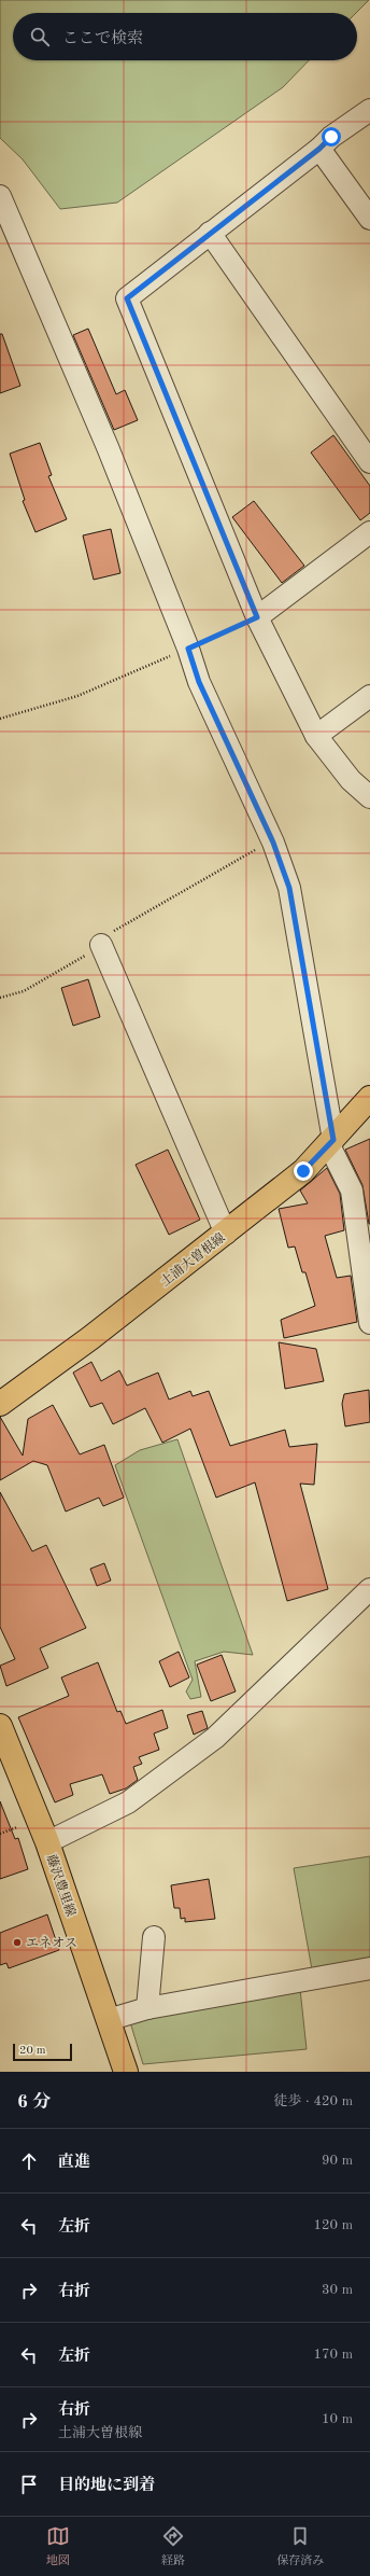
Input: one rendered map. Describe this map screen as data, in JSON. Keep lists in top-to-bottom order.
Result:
{
  "streets": {
    "main road": ["土浦大曽根線", "藤沢豊里線"]
  },
  "places": ["エネオス"],
  "scale_bar": "20 m",
  "page": {
    "search": "ここで検索",
    "scale": "20 m",
    "heading": ["6 分", "徒歩 · 420 m"],
    "list": [
      ["直進", "90 m"],
      ["左折", "120 m"],
      ["右折", "30 m"],
      ["左折", "170 m"],
      ["右折", "土浦大曽根線", "10 m"],
      "目的地に到着"
    ],
    "nav": ["地図", "経路", "保存済み"]
  }
}
